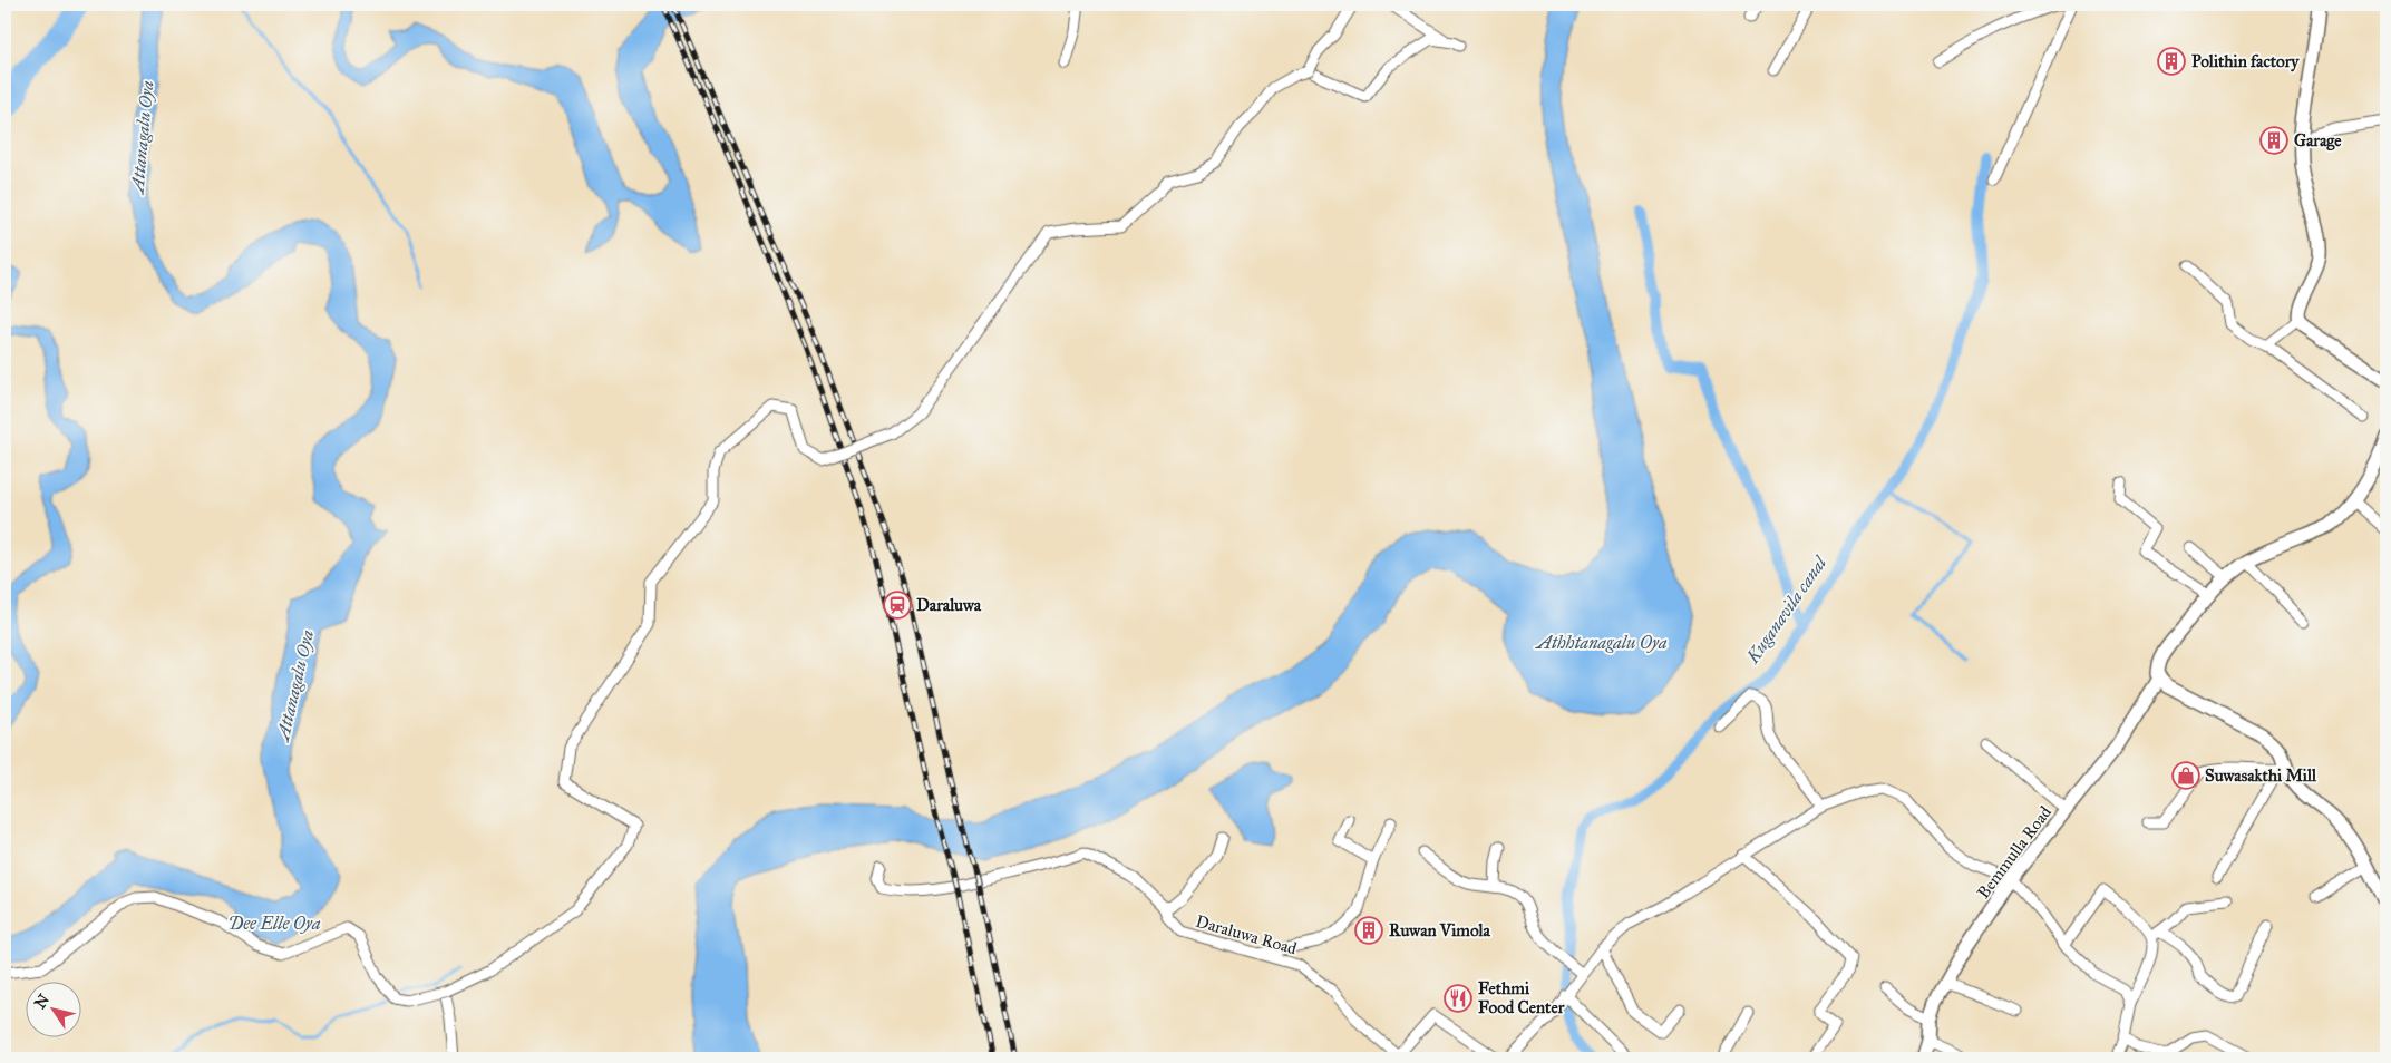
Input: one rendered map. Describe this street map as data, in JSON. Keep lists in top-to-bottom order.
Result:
{
  "streets": {
    "street": ["Bemmulla Road", "Daraluwa Road"]
  },
  "water": [
    "Attanagalu Oya",
    "Kuganavila canal",
    "Athhtanagalu Oya",
    "Dee Elle Oya"
  ],
  "places": {
    "building": ["Polithin factory", "Garage", "Ruwan Vimola"],
    "station": ["Daraluwa"],
    "shop": ["Suwasakthi Mill"],
    "restaurant": ["Fethmi Food Center"]
  },
  "north": "top left"
}
